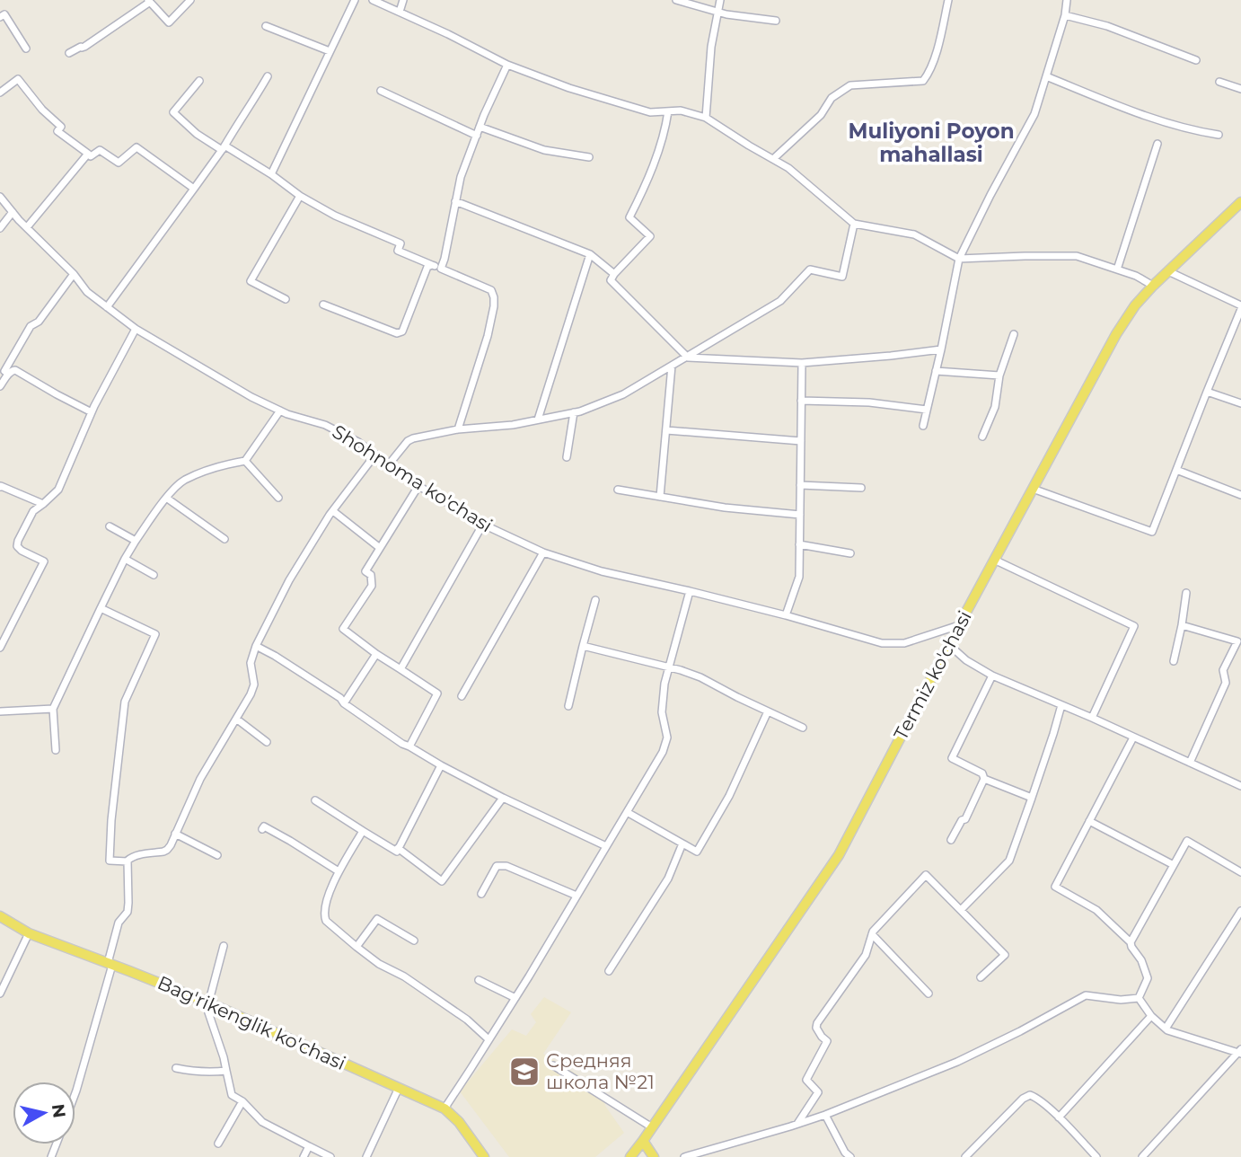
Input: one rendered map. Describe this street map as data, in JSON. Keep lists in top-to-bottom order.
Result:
{
  "streets": {
    "main road": ["Termiz ko'chasi", "Bag'rikenglik ko'chasi"],
    "street": ["Shohnoma ko'chasi"]
  },
  "crossings": [
    ["Shohnoma ko'chasi", "Termiz ko'chasi"]
  ],
  "districts": ["Muliyoni Poyon mahallasi"],
  "places": {
    "school or university": ["Средняя школа №21"]
  },
  "north": "right"
}
